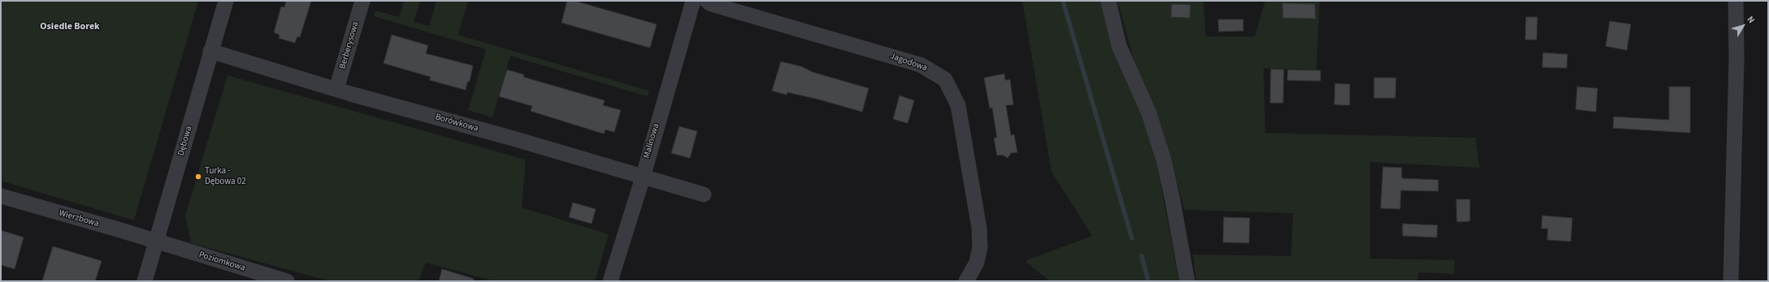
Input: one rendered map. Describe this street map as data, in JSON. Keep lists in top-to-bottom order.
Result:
{
  "streets": {
    "street": [
      "Berberysowa",
      "Jagodowa",
      "Borówkowa",
      "Dębowa",
      "Malinowa",
      "Wierzbowa",
      "Poziomkowa"
    ]
  },
  "crossings": [
    ["Berberysowa", "Borówkowa"],
    ["Borówkowa", "Dębowa"],
    ["Borówkowa", "Malinowa"],
    ["Dębowa", "Wierzbowa"],
    ["Dębowa", "Poziomkowa"],
    ["Wierzbowa", "Poziomkowa"]
  ],
  "districts": ["Osiedle Borek"],
  "places": ["Turka - Dębowa 02"],
  "north": "top right"
}
